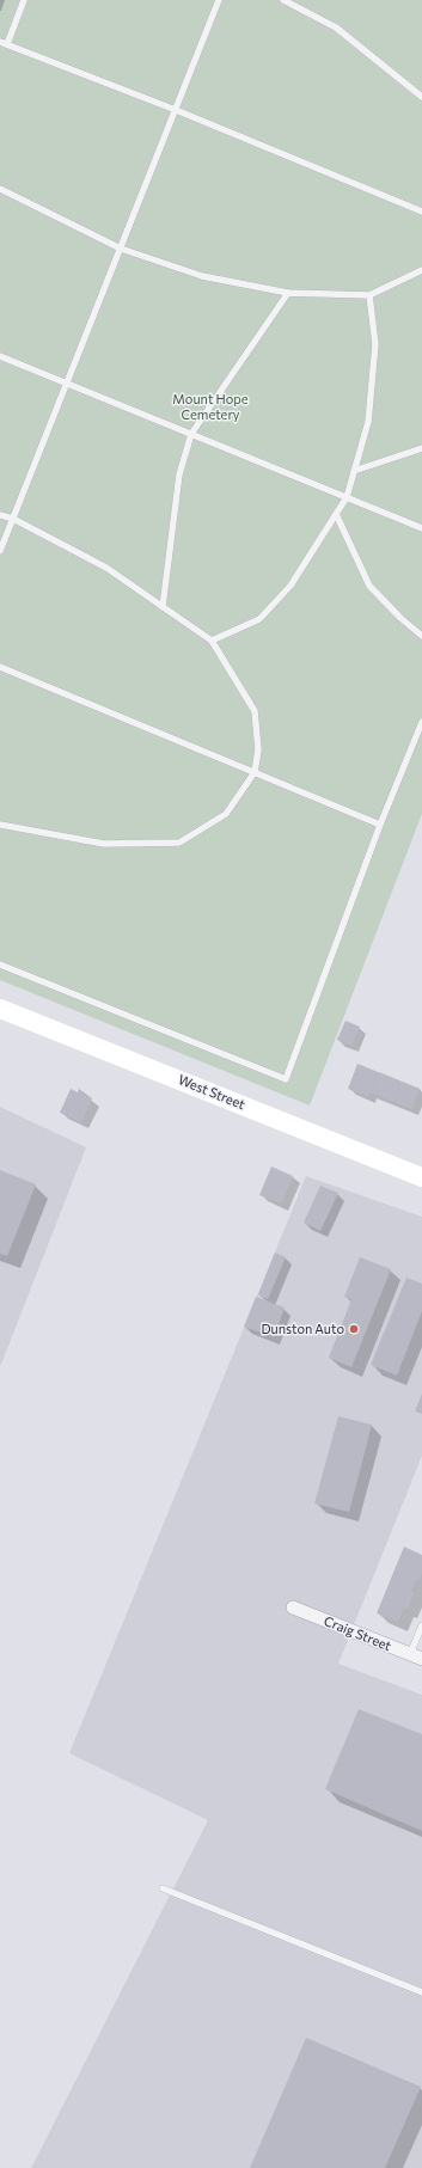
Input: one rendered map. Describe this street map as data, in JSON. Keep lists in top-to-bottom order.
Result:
{
  "streets": {
    "main road": ["West Street"],
    "street": ["Craig Street"]
  },
  "parks": ["Mount Hope Cemetery"],
  "places": ["Dunston Auto"]
}
